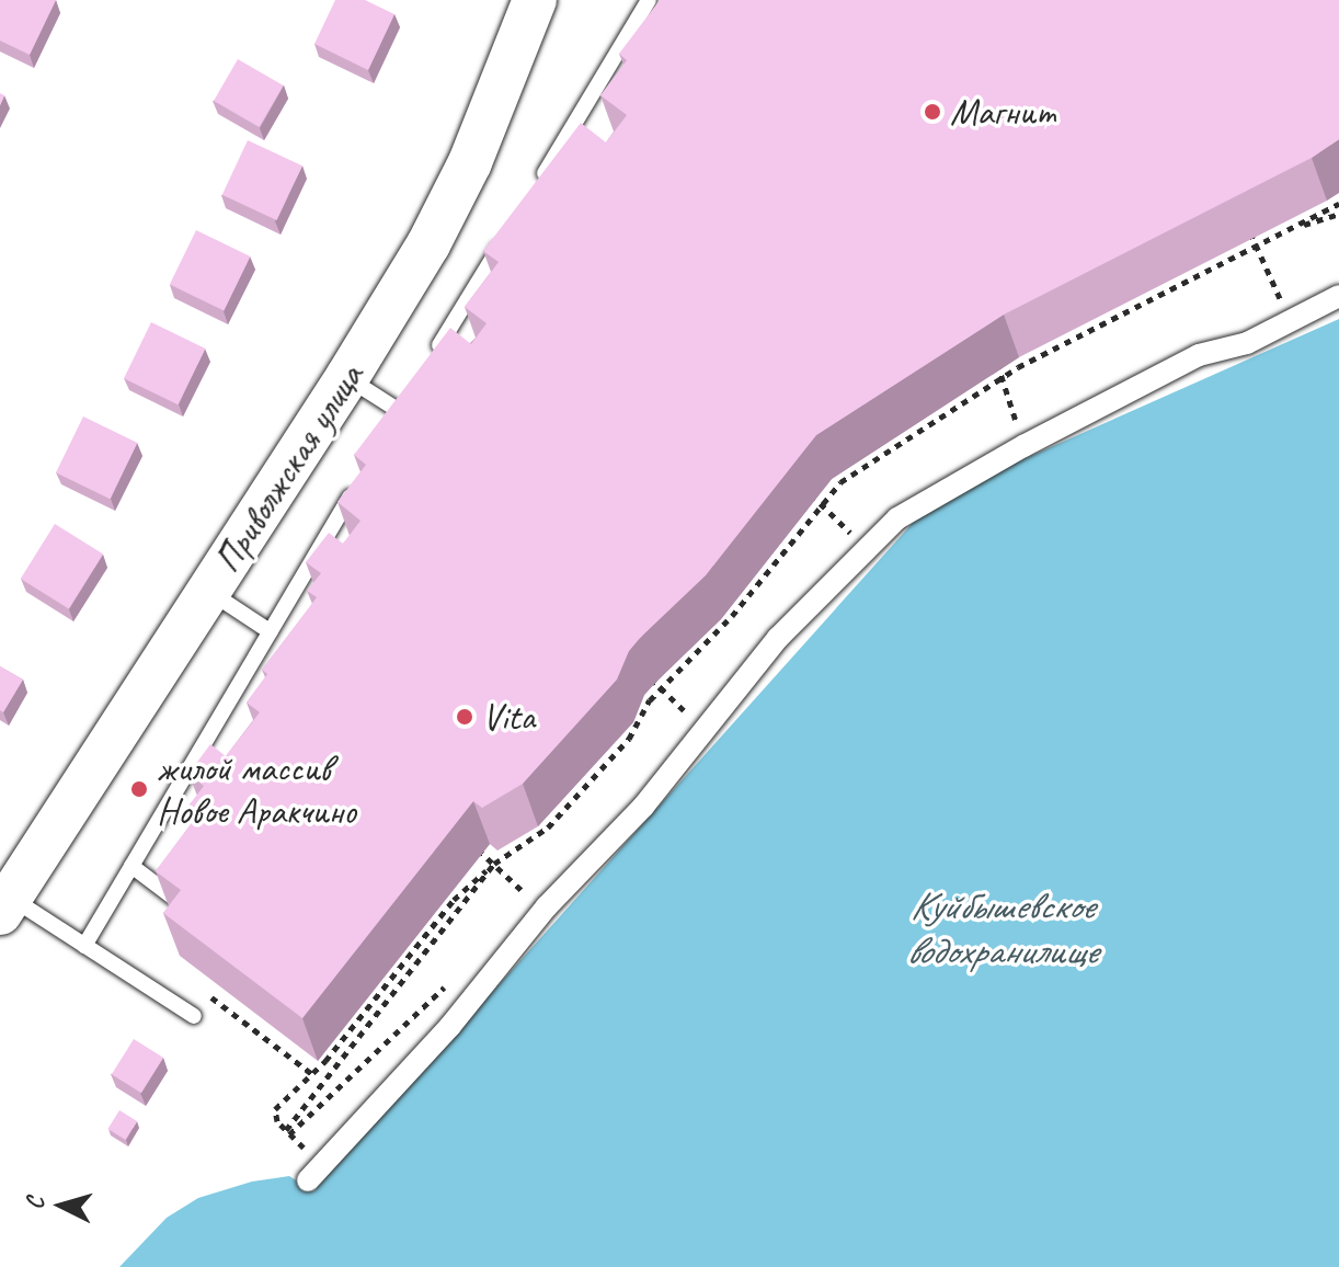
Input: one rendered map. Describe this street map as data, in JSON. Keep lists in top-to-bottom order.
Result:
{
  "streets": {
    "main road": ["Приволжская улица"]
  },
  "water": ["Куйбышевское водохранилище"],
  "places": ["Магнит", "Vita", "жилой массив Новое Аракчино"],
  "north": "left"
}
